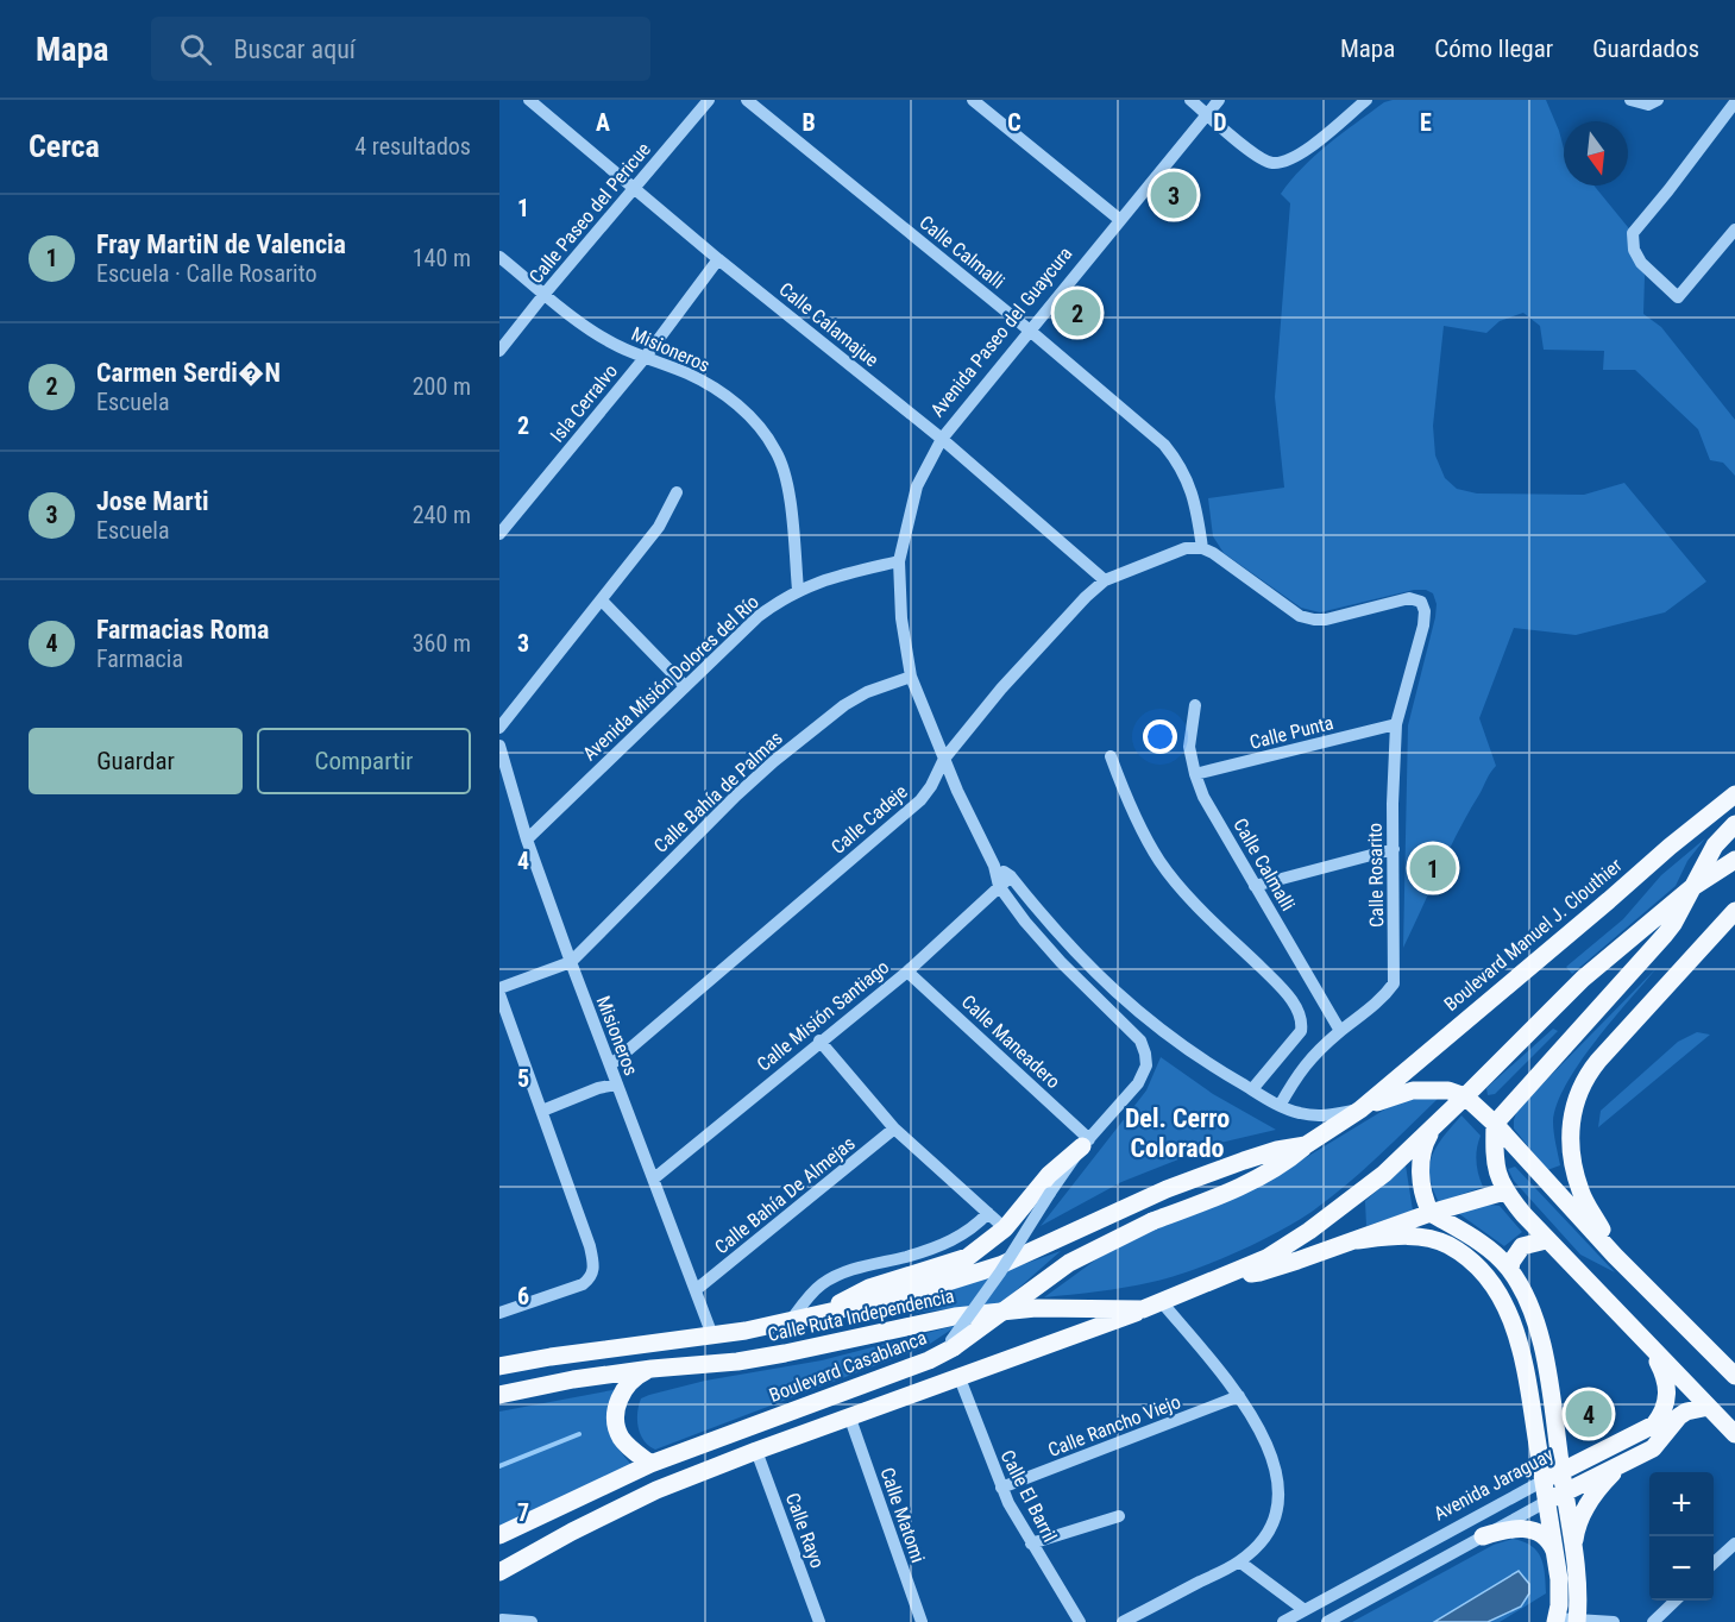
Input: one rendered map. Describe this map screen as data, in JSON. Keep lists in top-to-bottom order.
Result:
{
  "streets": {
    "main road": [
      "Boulevard Manuel J. Clouthier",
      "Calle Ruta Independencia",
      "Boulevard Casablanca",
      "Avenida Jaraguay"
    ],
    "street": [
      "Calle Paseo del Pericue",
      "Calle Calmalli",
      "Calle Calamajue",
      "Avenida Paseo del Guaycura",
      "Misioneros",
      "Isla Cerralvo",
      "Avenida Misión Dolores del Río",
      "Calle Punta",
      "Calle Bahía de Palmas",
      "Calle Cadeje",
      "Calle Rosarito",
      "Calle Misión Santiago",
      "Calle Maneadero",
      "Calle Bahía De Almejas",
      "Calle Rancho Viejo",
      "Calle El Barril",
      "Calle Matomi",
      "Calle Rayo"
    ]
  },
  "crossings": [
    ["Calle Paseo del Pericue", "Calle Calamajue"],
    ["Calle Paseo del Pericue", "Misioneros"],
    ["Calle Calmalli", "Avenida Paseo del Guaycura"],
    ["Calle Calmalli", "Calle Punta"],
    ["Calle Calmalli", "Calle Cadeje"],
    ["Calle Calmalli", "Calle Rosarito"],
    ["Calle Calamajue", "Avenida Paseo del Guaycura"],
    ["Calle Calamajue", "Isla Cerralvo"],
    ["Calle Calamajue", "Calle Cadeje"],
    ["Avenida Paseo del Guaycura", "Avenida Misión Dolores del Río"],
    ["Avenida Paseo del Guaycura", "Calle Bahía de Palmas"],
    ["Avenida Paseo del Guaycura", "Calle Cadeje"],
    ["Avenida Paseo del Guaycura", "Calle Misión Santiago"],
    ["Avenida Paseo del Guaycura", "Calle Maneadero"],
    ["Avenida Paseo del Guaycura", "Boulevard Casablanca"],
    ["Misioneros", "Isla Cerralvo"],
    ["Misioneros", "Avenida Misión Dolores del Río"],
    ["Misioneros", "Calle Bahía de Palmas"],
    ["Misioneros", "Calle Cadeje"],
    ["Misioneros", "Calle Misión Santiago"],
    ["Misioneros", "Calle Bahía De Almejas"],
    ["Misioneros", "Calle Ruta Independencia"],
    ["Calle Punta", "Calle Rosarito"],
    ["Calle Cadeje", "Calle Rosarito"],
    ["Boulevard Manuel J. Clouthier", "Calle Ruta Independencia"],
    ["Boulevard Manuel J. Clouthier", "Boulevard Casablanca"],
    ["Calle Misión Santiago", "Calle Maneadero"],
    ["Calle Rancho Viejo", "Calle El Barril"]
  ],
  "districts": ["Del. Cerro Colorado"],
  "north": "bottom",
  "page": {
    "header": "Mapa",
    "search": "Buscar aquí",
    "nav": ["Mapa", "Cómo llegar", "Guardados"],
    "heading": ["Cerca", "4 resultados"],
    "pins": [
      "3",
      "2",
      "1",
      "4"
    ],
    "list": [
      {
        "mark": "1",
        "name": "Fray MartiN de Valencia",
        "note": "Escuela · Calle Rosarito",
        "value": "140 m"
      },
      {
        "mark": "2",
        "name": "Carmen Serdi�N",
        "note": "Escuela",
        "value": "200 m"
      },
      {
        "mark": "3",
        "name": "Jose Marti",
        "note": "Escuela",
        "value": "240 m"
      },
      {
        "mark": "4",
        "name": "Farmacias Roma",
        "note": "Farmacia",
        "value": "360 m"
      }
    ],
    "buttons": ["Guardar", "Compartir"],
    "map_buttons": ["+", "−"]
  },
  "grid": {
    "columns": [
      "A",
      "B",
      "C",
      "D",
      "E"
    ],
    "rows": [
      "1",
      "2",
      "3",
      "4",
      "5",
      "6",
      "7"
    ]
  }
}
